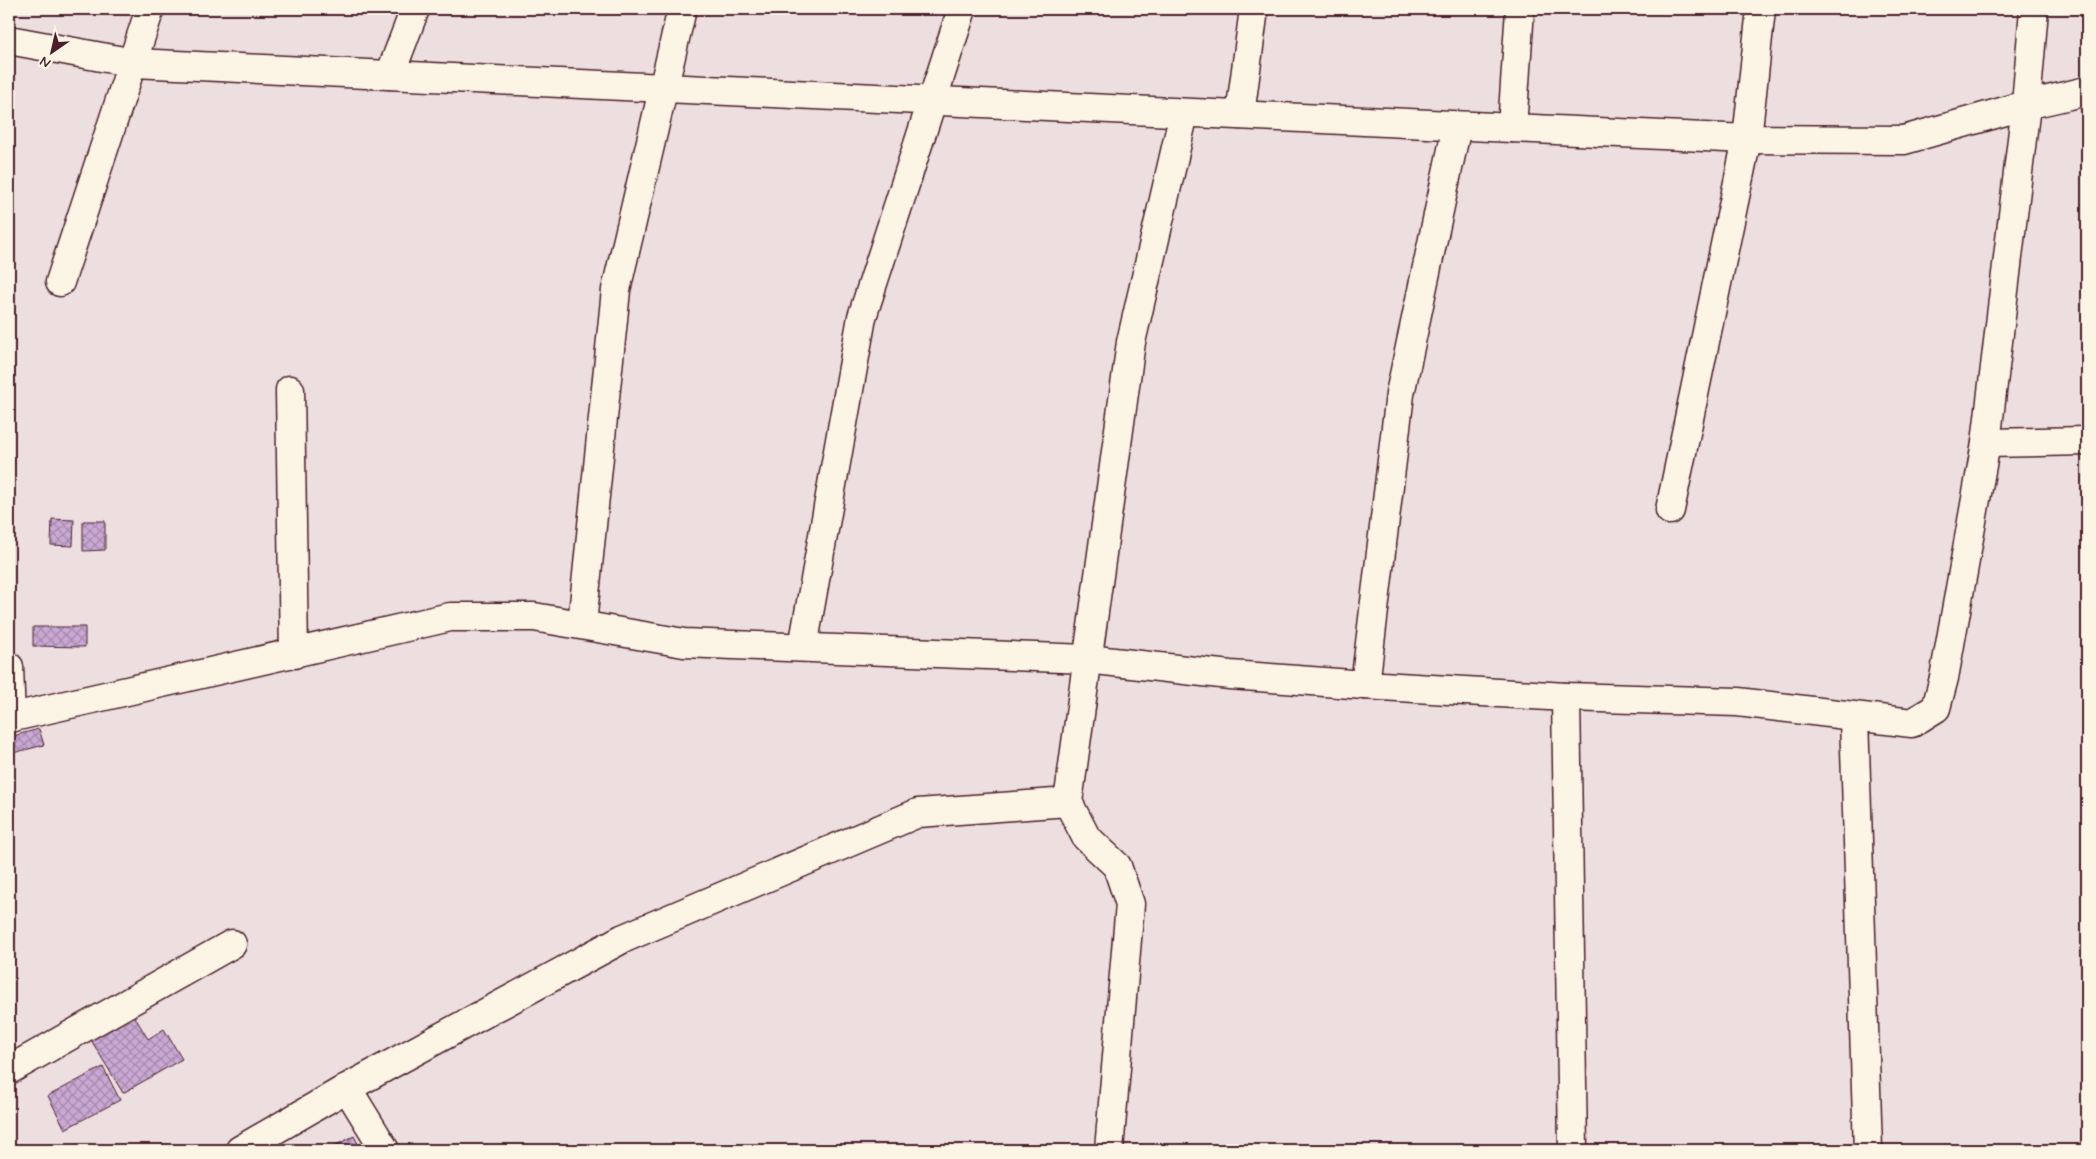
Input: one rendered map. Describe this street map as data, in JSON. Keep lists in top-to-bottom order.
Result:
{
  "north": "bottom left"
}
